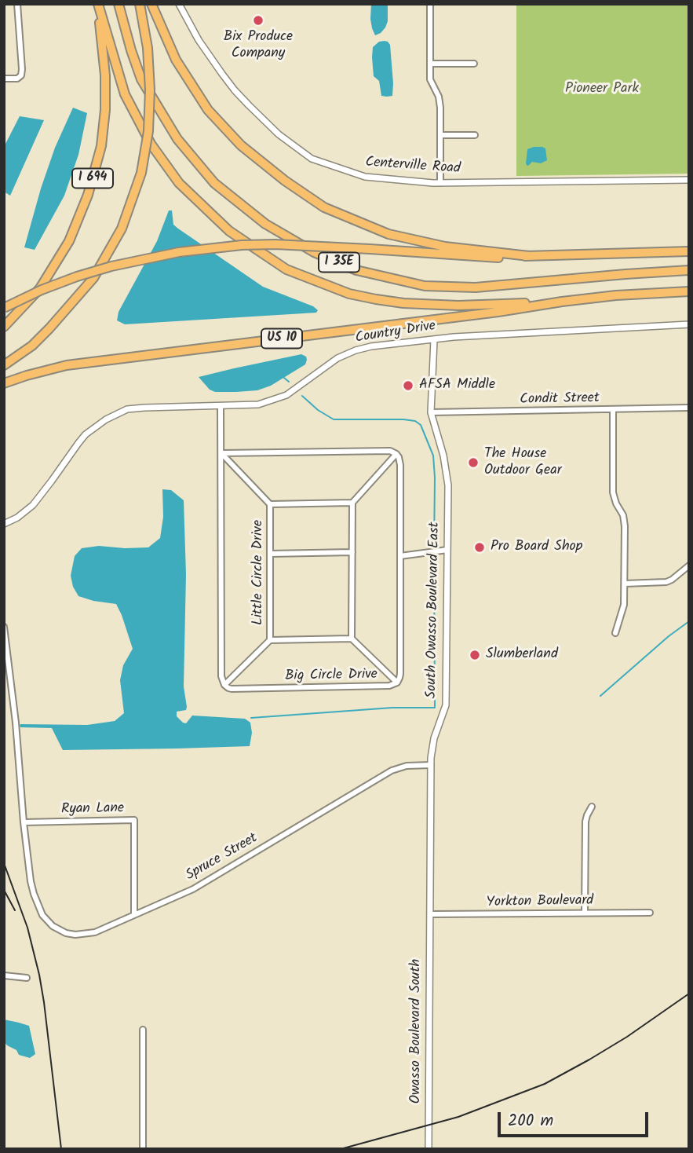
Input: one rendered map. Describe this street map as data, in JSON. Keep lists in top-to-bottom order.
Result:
{
  "streets": {
    "highway": ["I 694", "I 35E", "US 10"],
    "street": [
      "Centerville Road",
      "Country Drive",
      "Condit Street",
      "Little Circle Drive",
      "South Owasso Boulevard East",
      "Big Circle Drive",
      "Ryan Lane",
      "Spruce Street",
      "Yorkton Boulevard",
      "Owasso Boulevard South"
    ]
  },
  "crossings": [
    ["I 694", "I 35E"],
    ["I 35E", "US 10"],
    ["Country Drive", "South Owasso Boulevard East"],
    ["Condit Street", "South Owasso Boulevard East"],
    ["Little Circle Drive", "Big Circle Drive"],
    ["South Owasso Boulevard East", "Spruce Street"],
    ["South Owasso Boulevard East", "Yorkton Boulevard"],
    ["South Owasso Boulevard East", "Owasso Boulevard South"],
    ["Ryan Lane", "Spruce Street"],
    ["Yorkton Boulevard", "Owasso Boulevard South"]
  ],
  "parks": ["Pioneer Park"],
  "places": [
    "Bix Produce Company",
    "AFSA Middle",
    "The House Outdoor Gear",
    "Pro Board Shop",
    "Slumberland"
  ],
  "scale_bar": "200 m"
}
